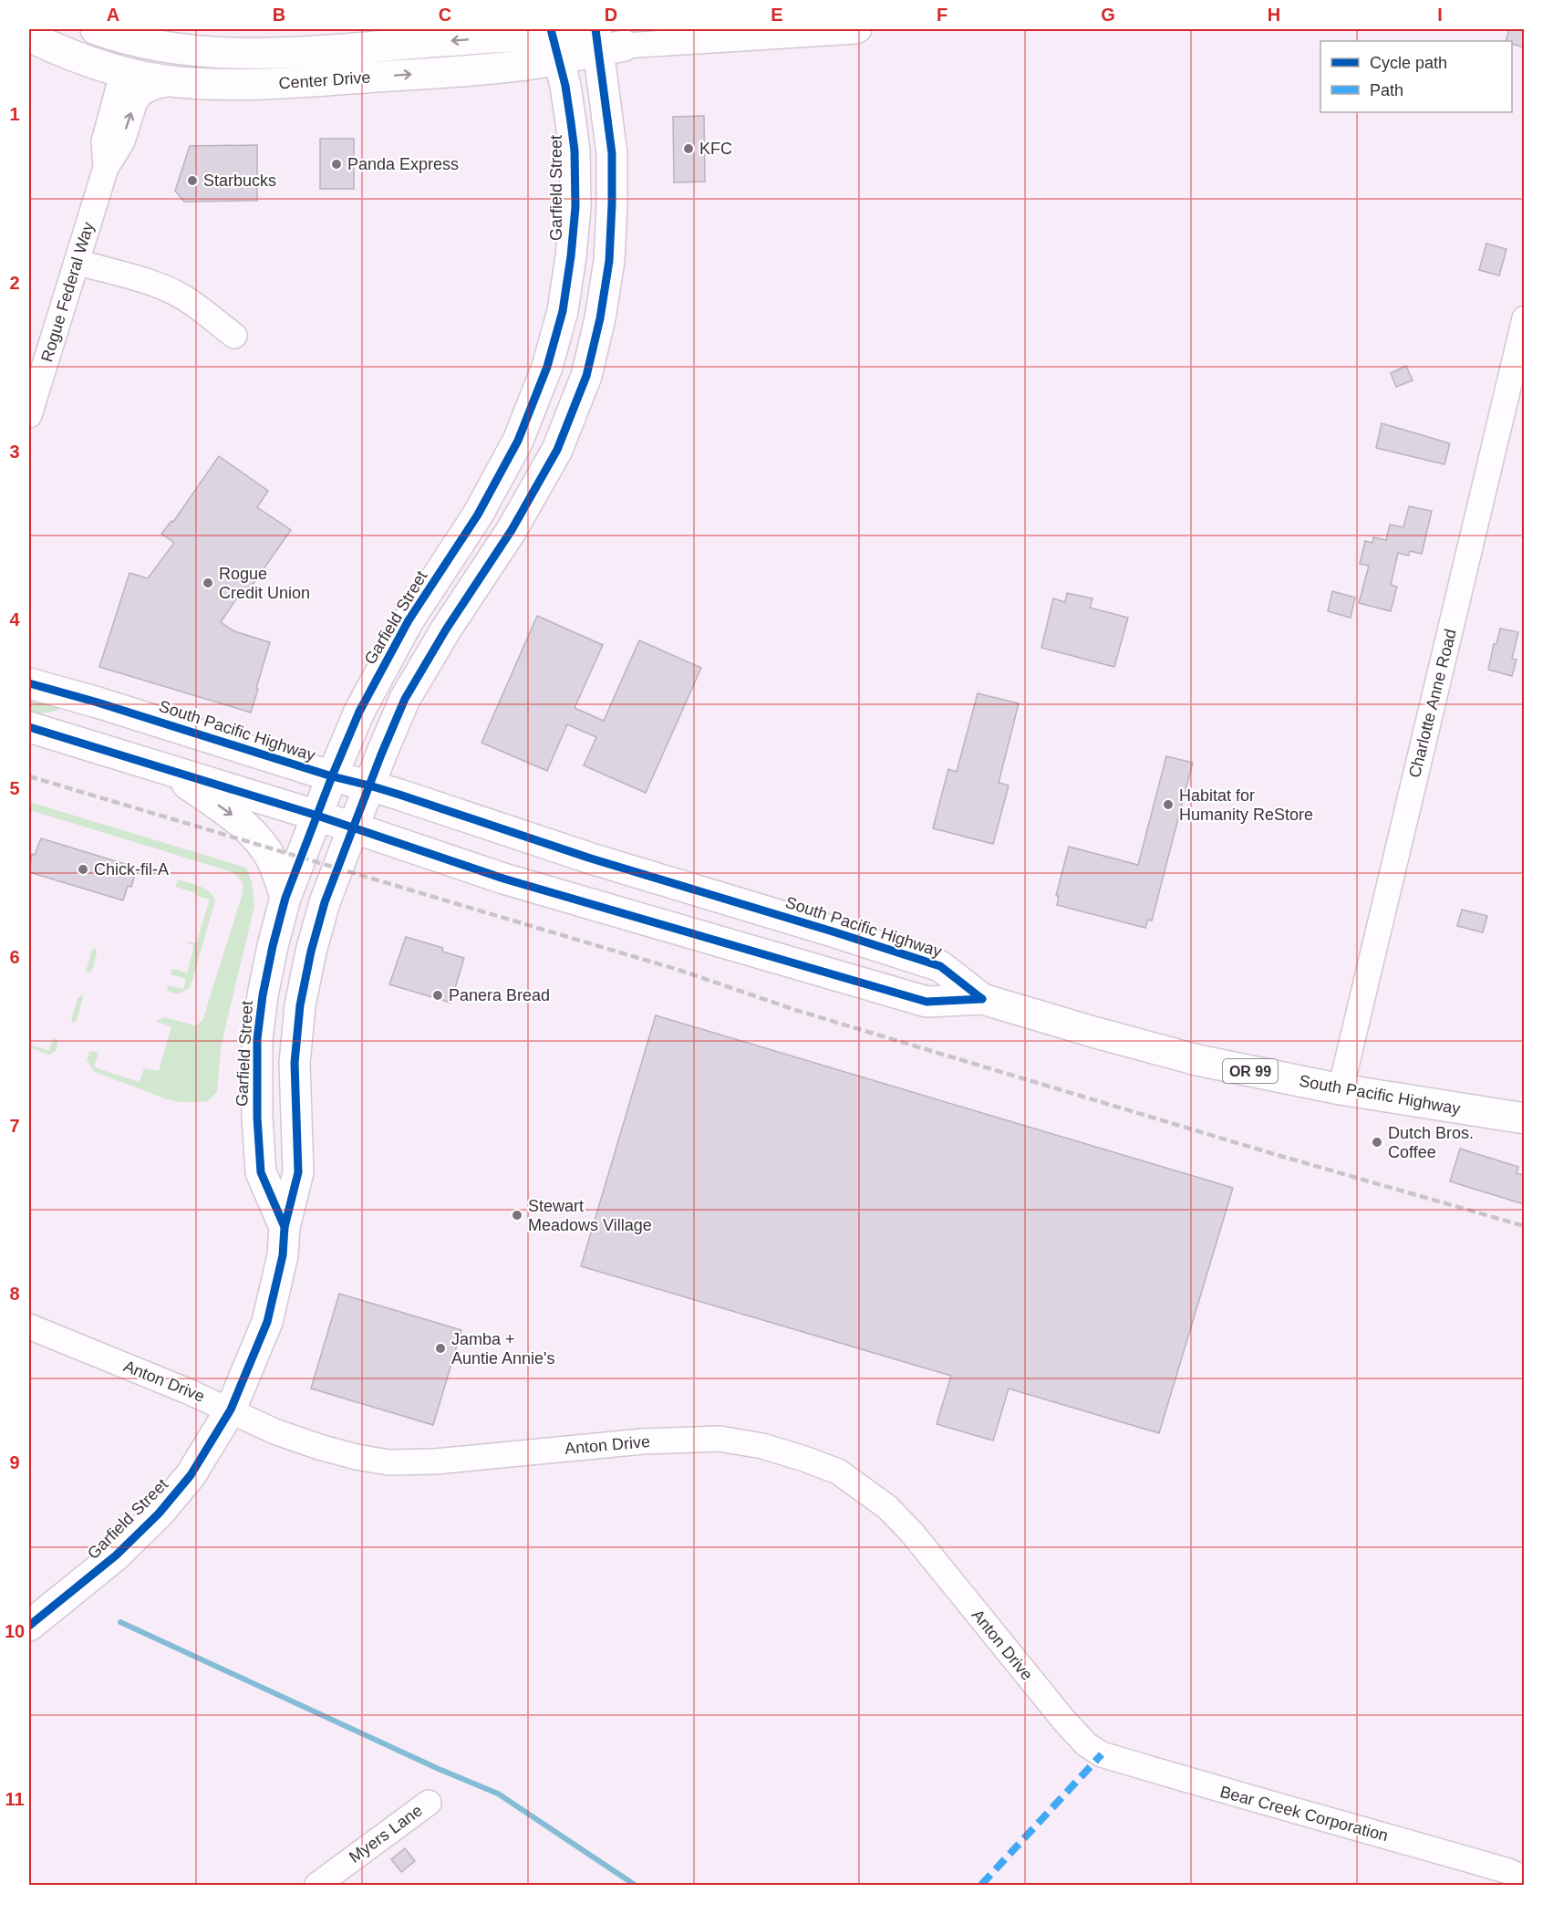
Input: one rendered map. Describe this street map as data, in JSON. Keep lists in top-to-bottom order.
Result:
{
  "streets": {
    "main road": [
      "Center Drive",
      "Garfield Street",
      "South Pacific Highway",
      "OR 99"
    ],
    "street": [
      "Rogue Federal Way",
      "Charlotte Anne Road",
      "Anton Drive",
      "Bear Creek Corporation",
      "Myers Lane"
    ]
  },
  "crossings": [
    ["Center Drive", "Garfield Street"],
    ["Center Drive", "Rogue Federal Way"],
    ["Garfield Street", "South Pacific Highway"],
    ["Garfield Street", "Anton Drive"],
    ["Charlotte Anne Road", "South Pacific Highway"],
    ["Anton Drive", "Bear Creek Corporation"]
  ],
  "places": [
    "KFC",
    "Panda Express",
    "Starbucks",
    "Rogue Credit Union",
    "Habitat for Humanity ReStore",
    "Chick-fil-A",
    "Panera Bread",
    "Dutch Bros. Coffee",
    "Stewart Meadows Village",
    "Jamba + Auntie Annie's"
  ],
  "legend": ["Cycle path", "Path"],
  "grid": {
    "columns": [
      "A",
      "B",
      "C",
      "D",
      "E",
      "F",
      "G",
      "H",
      "I"
    ],
    "rows": [
      "1",
      "2",
      "3",
      "4",
      "5",
      "6",
      "7",
      "8",
      "9",
      "10",
      "11"
    ]
  }
}
